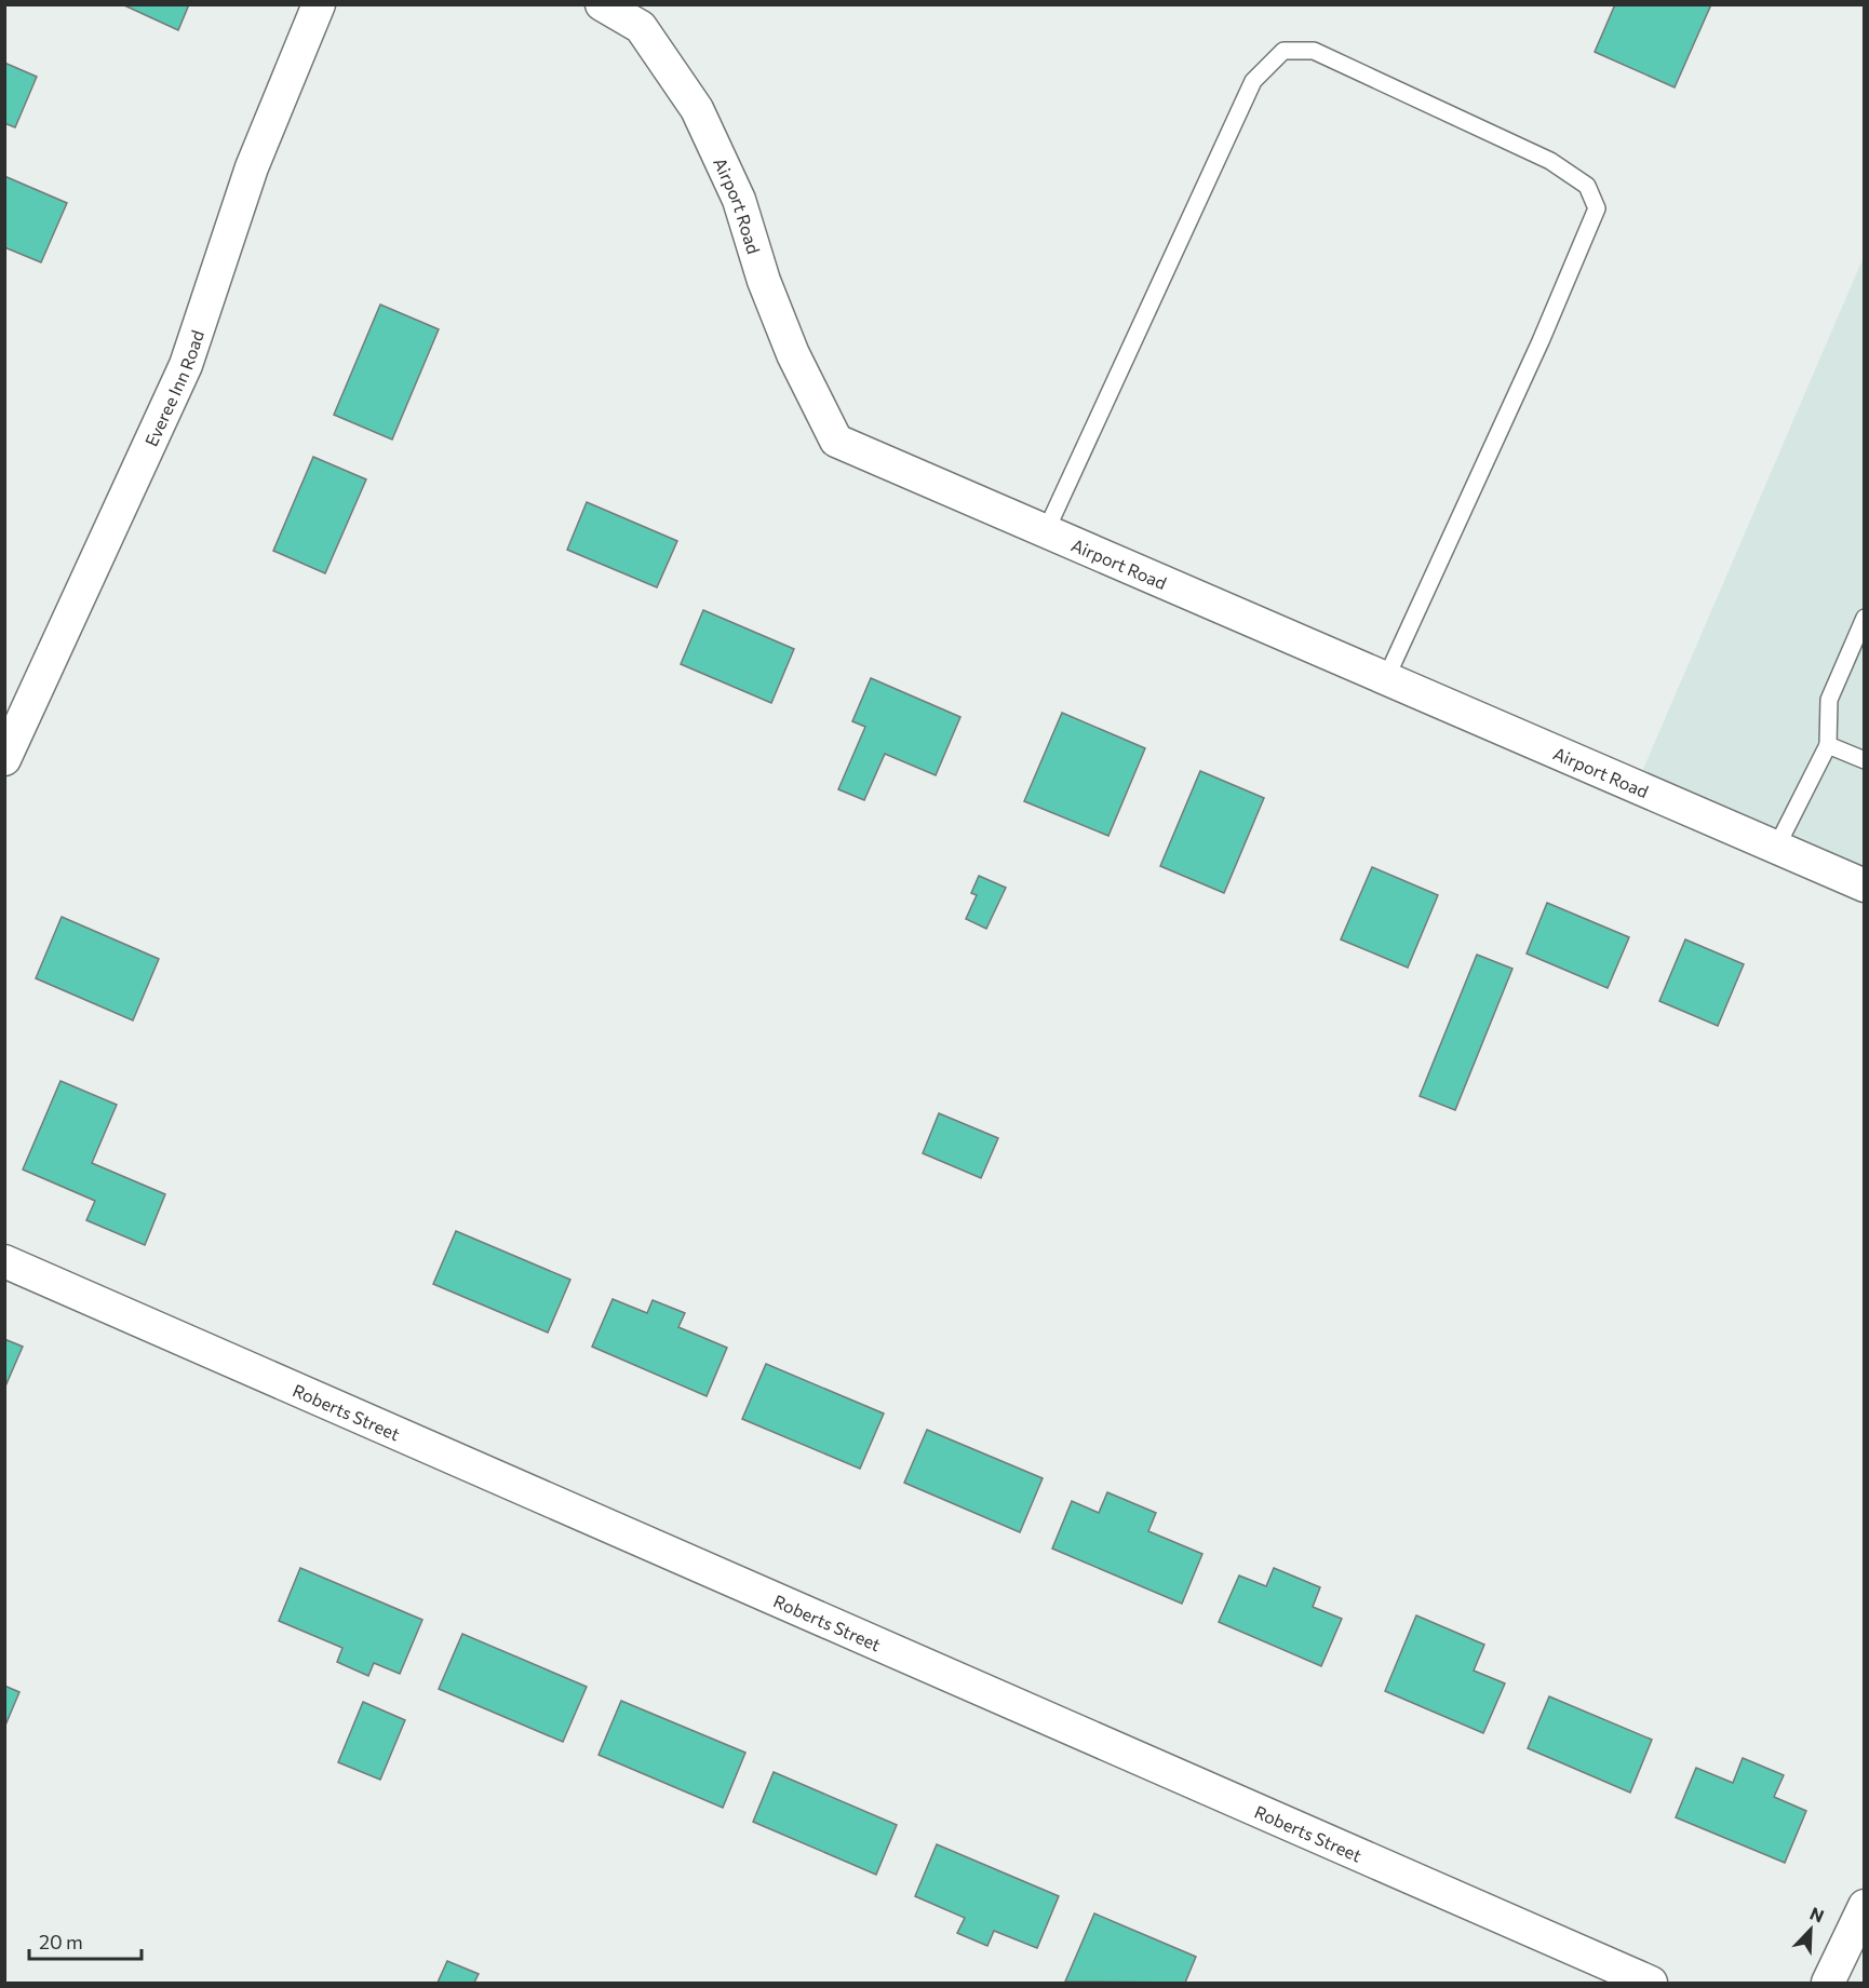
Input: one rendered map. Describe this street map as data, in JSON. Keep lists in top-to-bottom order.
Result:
{
  "streets": {
    "street": ["Airport Road", "Everee Inn Road", "Roberts Street"]
  },
  "scale_bar": "20 m",
  "north": "top right"
}
